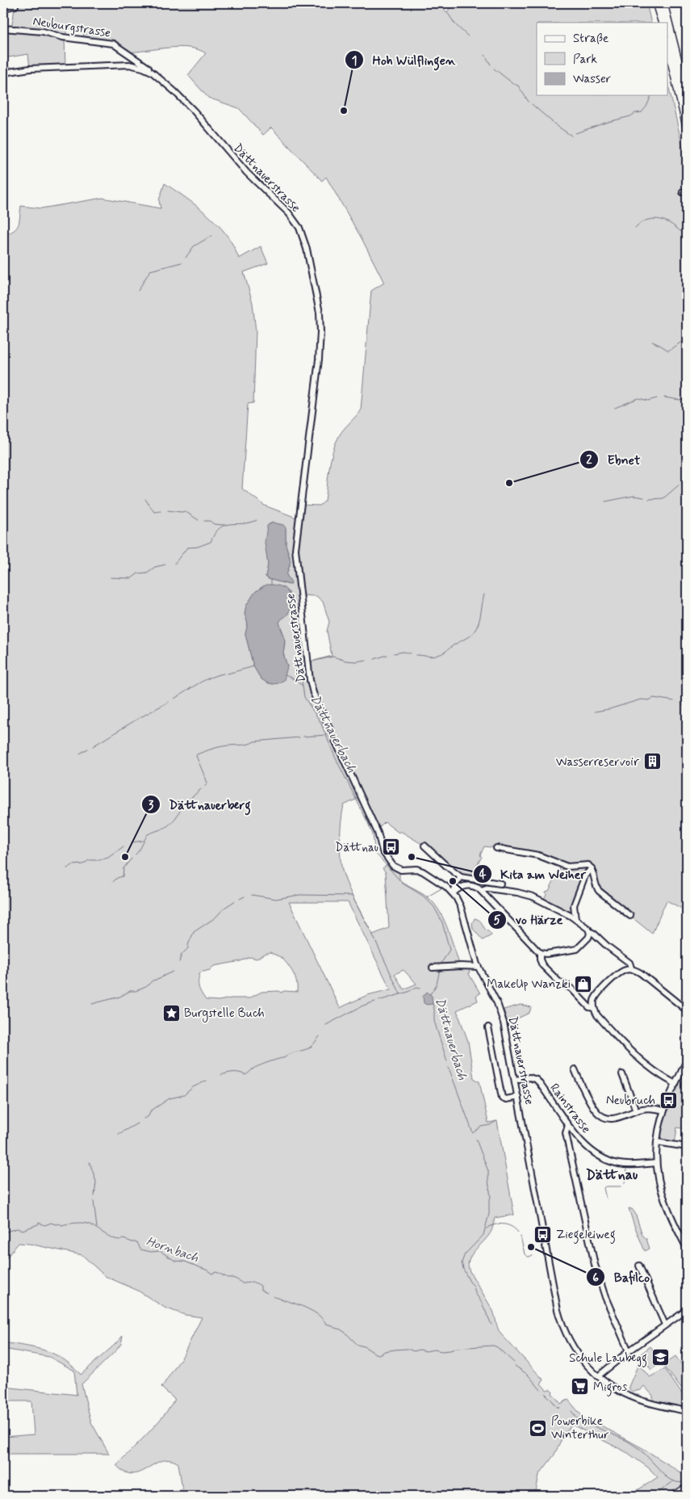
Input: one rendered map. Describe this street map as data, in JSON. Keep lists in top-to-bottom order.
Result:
{
  "streets": {
    "street": ["Neuburgstrasse", "Dättnauerstrasse", "Rainstrasse"]
  },
  "crossings": [
    ["Neuburgstrasse", "Dättnauerstrasse"],
    ["Dättnauerstrasse", "Rainstrasse"]
  ],
  "districts": ["Dättnau"],
  "water": ["Dättnauerbach", "Hornbach"],
  "places": {
    "other": [
      "Hoh Wülflingen",
      "Ebnet",
      "Dättnauerberg",
      "Kita am Weiher",
      "vo Härze",
      "Bafilco"
    ],
    "building": ["Wasserreservoir"],
    "bus stop": ["Dättnau", "Neubruch", "Ziegeleiweg"],
    "shop": ["MakeUp Wanzki"],
    "place": ["Burgstelle Buch"],
    "school or university": ["Schule Laubegg"],
    "supermarket": ["Migros"],
    "sports": ["Powerbike Winterthur"]
  },
  "legend": ["Straße", "Park", "Wasser"]
}
